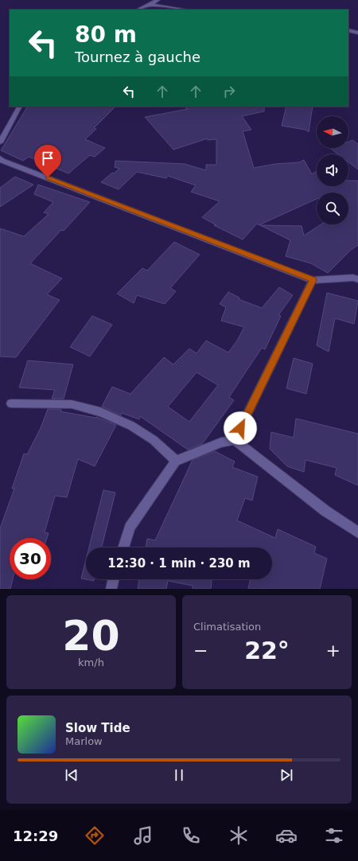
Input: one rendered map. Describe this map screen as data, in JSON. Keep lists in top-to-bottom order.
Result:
{
  "north": "left",
  "page": {
    "turn": ["80 m", "Tournez à gauche"],
    "limit": "30",
    "trip": "12:30 · 1 min · 230 m",
    "tile": [
      ["20", "km/h"],
      "Climatisation"
    ],
    "heat": ["−", "22°", "+"],
    "song": ["Slow Tide", "Marlow"],
    "tabs": "12:29"
  }
}
